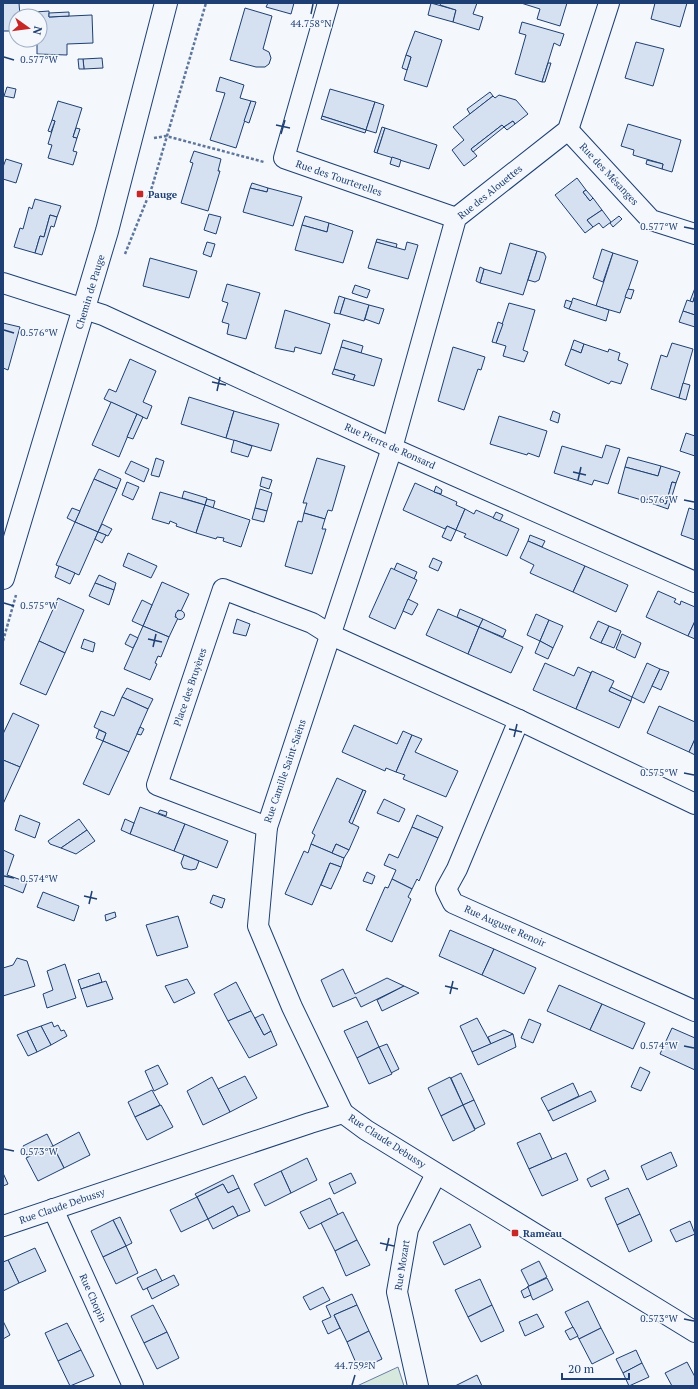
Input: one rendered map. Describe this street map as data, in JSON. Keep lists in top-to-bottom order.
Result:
{
  "streets": {
    "street": [
      "Rue des Mésanges",
      "Rue des Tourterelles",
      "Rue des Alouettes",
      "Chemin de Pauge",
      "Rue Pierre de Ronsard",
      "Place des Bruyères",
      "Rue Camille Saint-Saëns",
      "Rue Auguste Renoir",
      "Rue Claude Debussy",
      "Rue Mozart",
      "Rue Chopin"
    ]
  },
  "crossings": [
    ["Rue des Mésanges", "Rue des Alouettes"],
    ["Rue des Tourterelles", "Rue des Alouettes"],
    ["Rue des Alouettes", "Rue Pierre de Ronsard"],
    ["Rue des Alouettes", "Rue Camille Saint-Saëns"],
    ["Chemin de Pauge", "Rue Pierre de Ronsard"],
    ["Rue Pierre de Ronsard", "Rue Camille Saint-Saëns"],
    ["Place des Bruyères", "Rue Camille Saint-Saëns"],
    ["Rue Camille Saint-Saëns", "Rue Claude Debussy"],
    ["Rue Claude Debussy", "Rue Mozart"],
    ["Rue Claude Debussy", "Rue Chopin"]
  ],
  "places": {
    "transit": ["Pauge", "Rameau"]
  },
  "scale_bar": "20 m",
  "north": "right",
  "coordinates": [
    "44.758°N",
    "0.577°W",
    "0.576°W",
    "0.575°W",
    "0.574°W",
    "0.573°W",
    "44.759°N"
  ]
}
